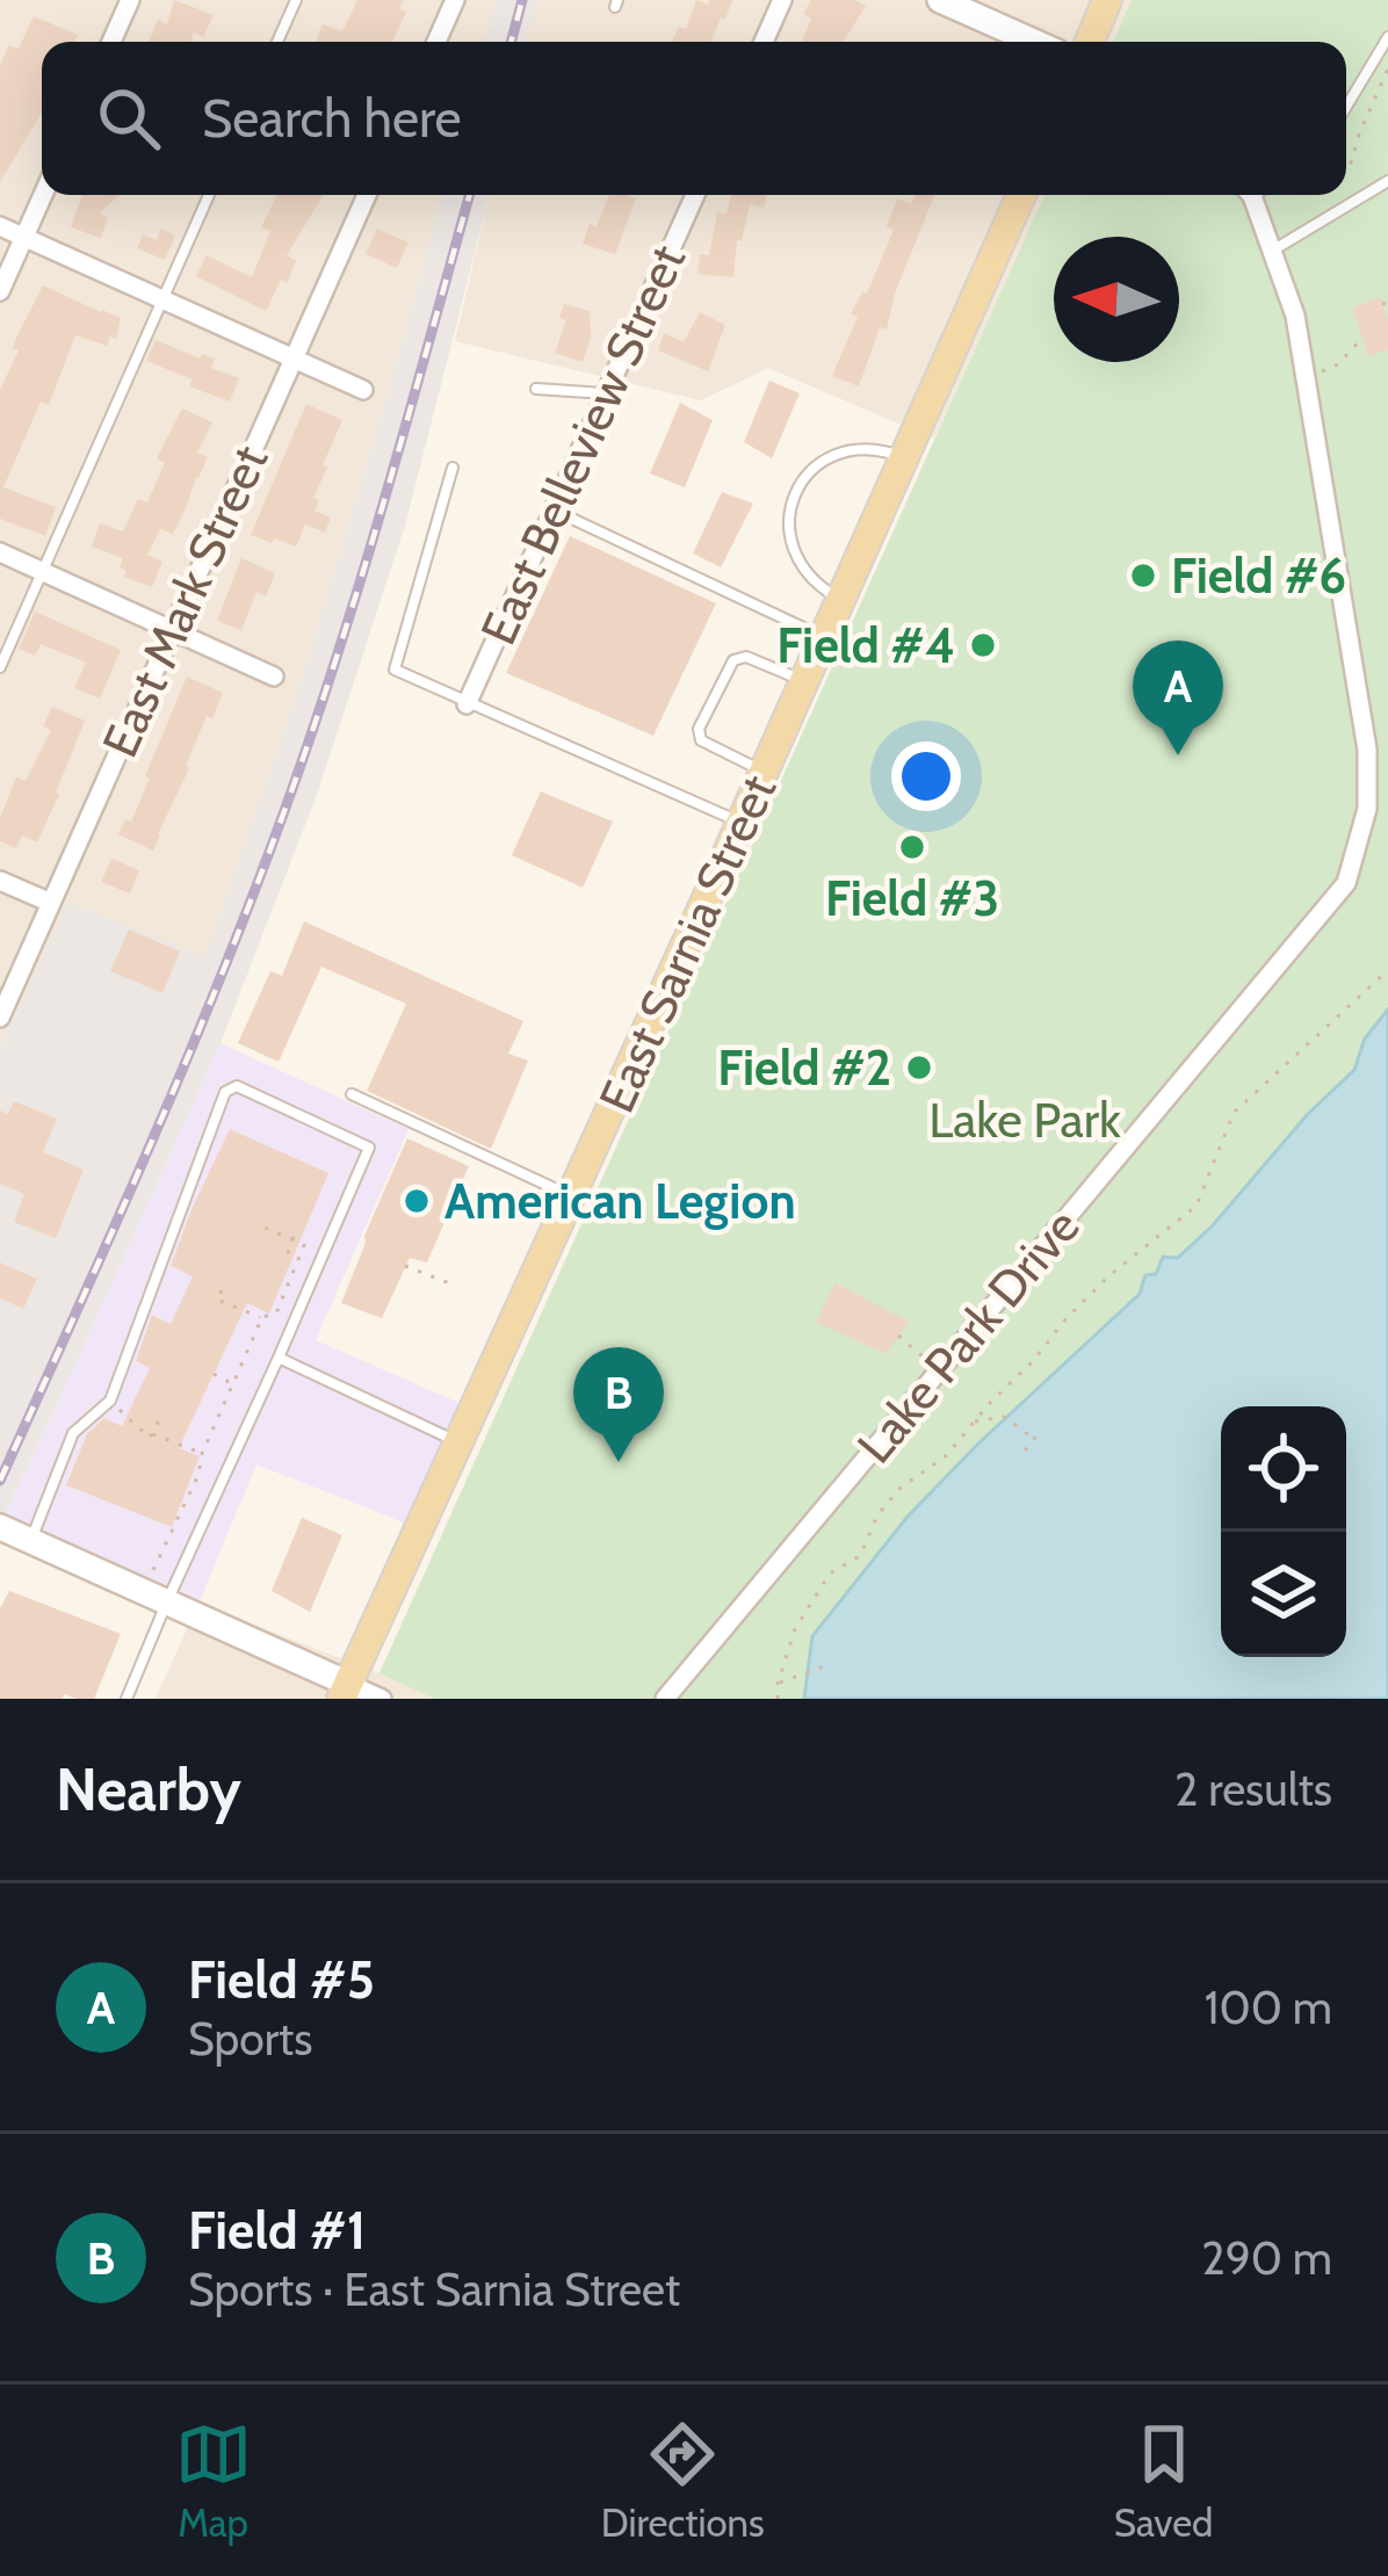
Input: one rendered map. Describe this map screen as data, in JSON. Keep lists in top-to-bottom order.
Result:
{
  "streets": {
    "main road": ["East Sarnia Street"],
    "street": ["East Belleview Street", "East Mark Street", "Lake Park Drive"]
  },
  "parks": ["Lake Park"],
  "places": [
    "Field #6",
    "Field #4",
    "Field #3",
    "Field #2",
    "American Legion"
  ],
  "north": "left",
  "page": {
    "search": "Search here",
    "pins": ["A", "B"],
    "heading": ["Nearby", "2 results"],
    "list": [
      {
        "mark": "A",
        "name": "Field #5",
        "note": "Sports",
        "value": "100 m"
      },
      {
        "mark": "B",
        "name": "Field #1",
        "note": "Sports · East Sarnia Street",
        "value": "290 m"
      }
    ],
    "nav": ["Map", "Directions", "Saved"]
  }
}
